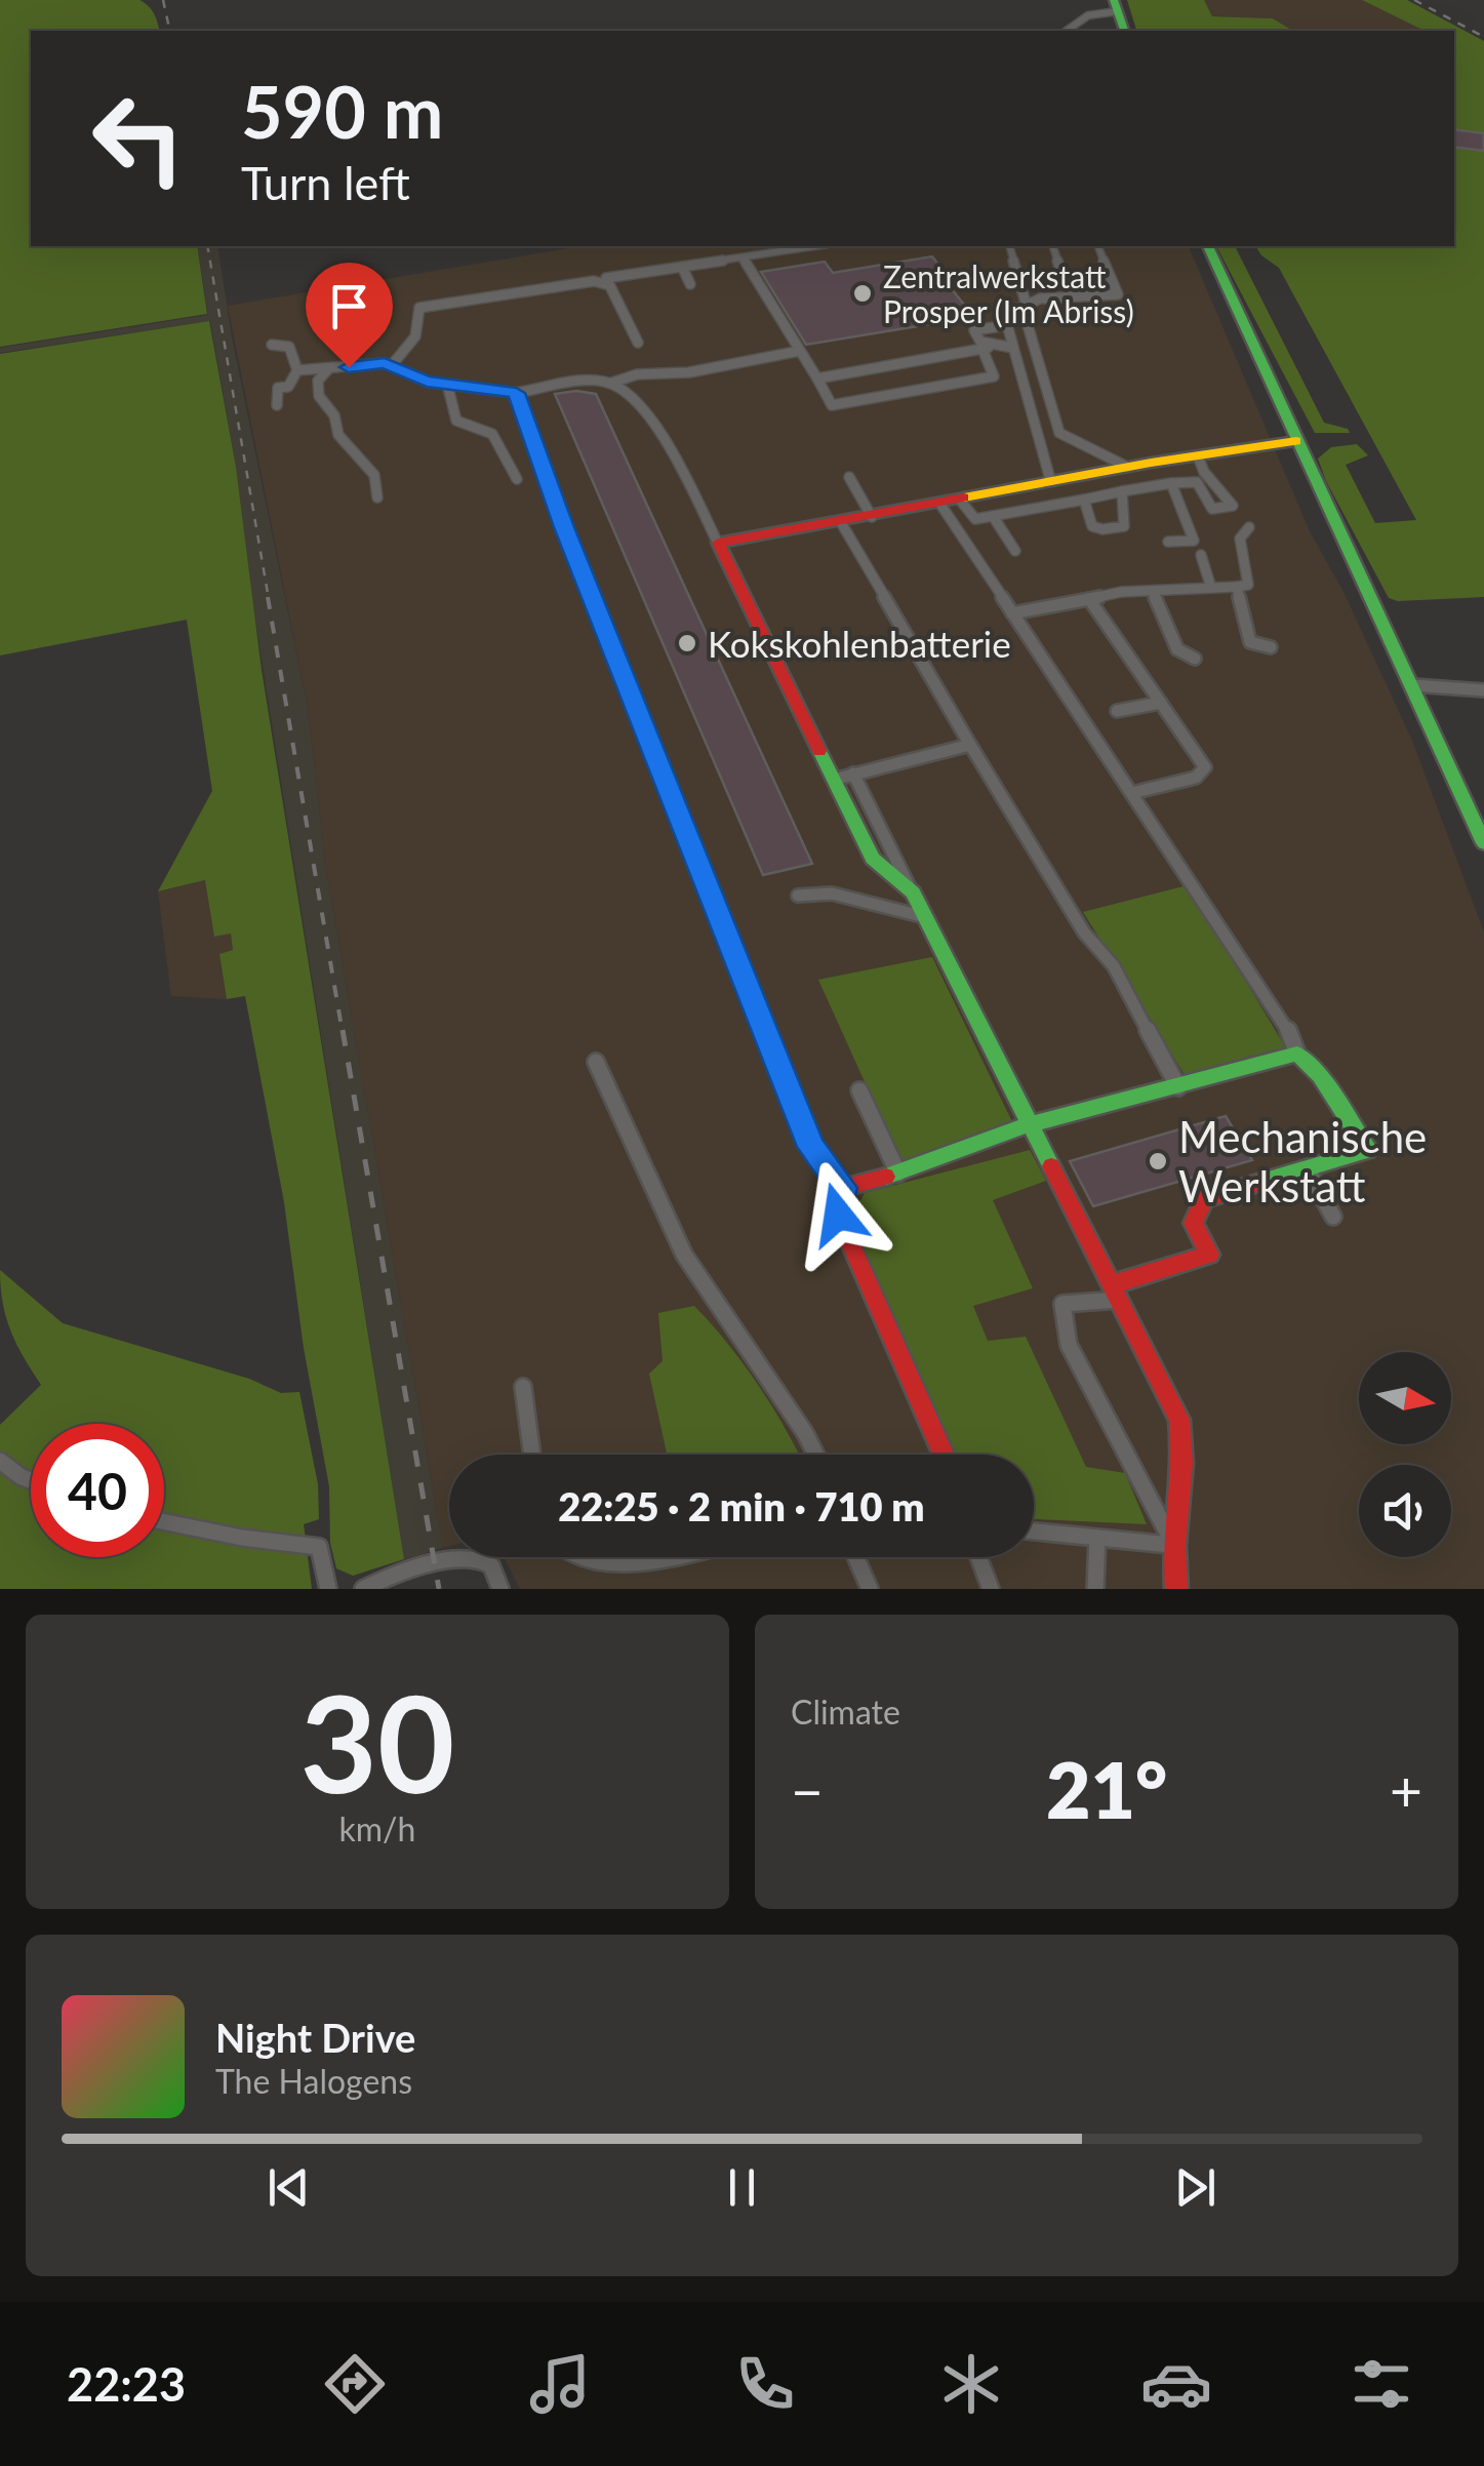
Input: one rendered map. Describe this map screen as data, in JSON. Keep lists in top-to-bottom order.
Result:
{
  "places": ["Zentralwerkstatt Prosper (Im Abriss)", "Kokskohlenbatterie", "Mechanische Werkstatt"],
  "north": "right",
  "page": {
    "turn": ["590 m", "Turn left"],
    "limit": "40",
    "trip": "22:25 · 2 min · 710 m",
    "tile": [
      ["30", "km/h"],
      "Climate"
    ],
    "heat": ["−", "21°", "+"],
    "song": ["Night Drive", "The Halogens"],
    "tabs": "22:23"
  }
}
